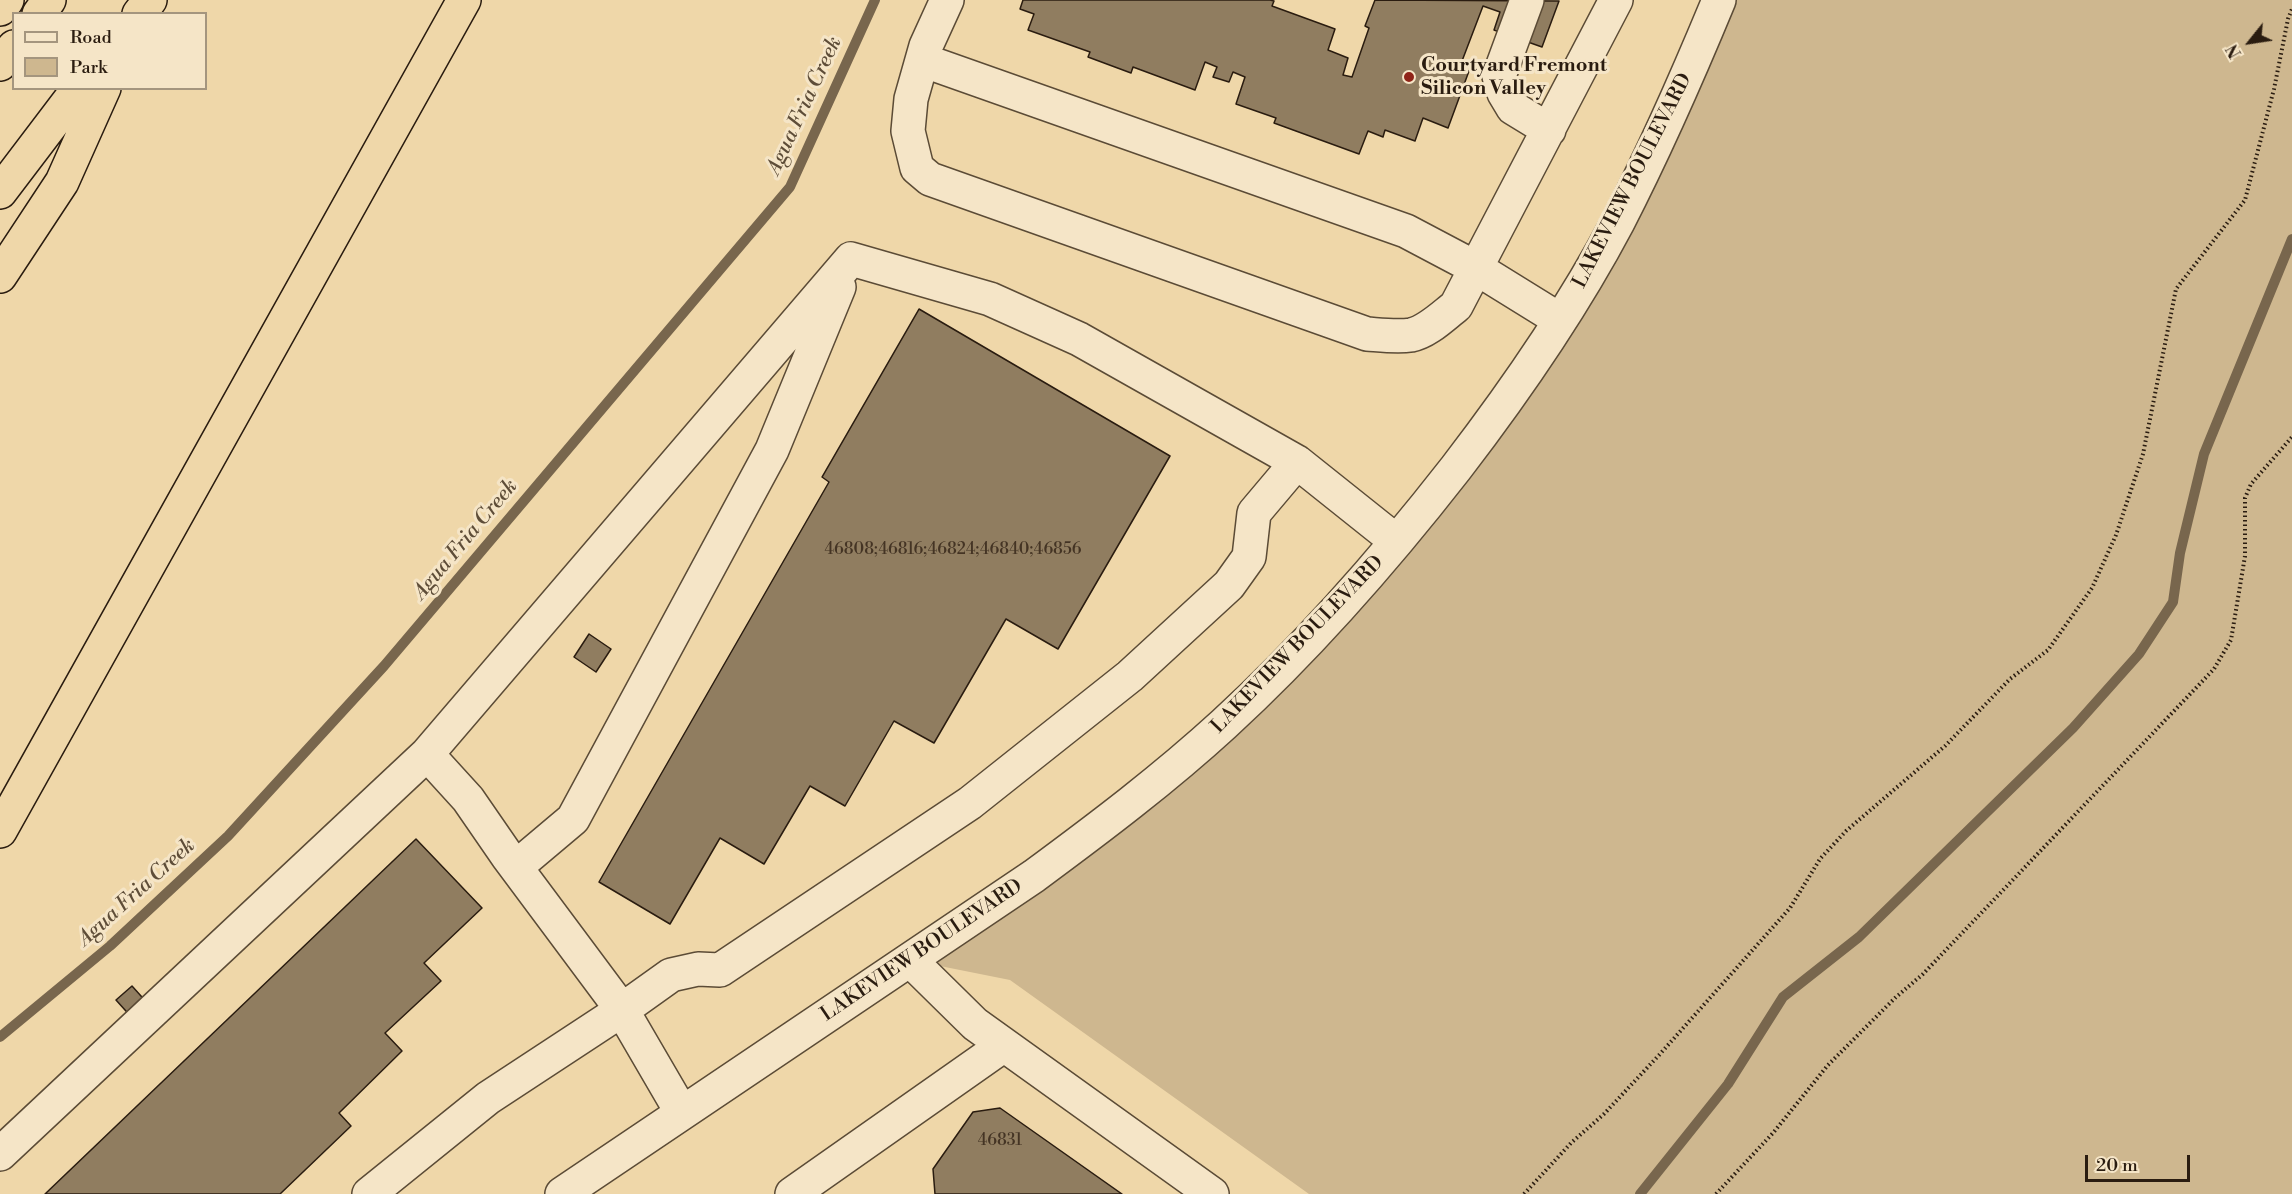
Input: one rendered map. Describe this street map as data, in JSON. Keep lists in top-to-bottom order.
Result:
{
  "streets": {
    "street": ["LAKEVIEW BOULEVARD"]
  },
  "water": ["Agua Fria Creek"],
  "places": ["Courtyard Fremont Silicon Valley"],
  "house_numbers": ["46808;46816;46824;46840;46856", "46831"],
  "legend": ["Road", "Park"],
  "scale_bar": "20 m",
  "north": "bottom left"
}
